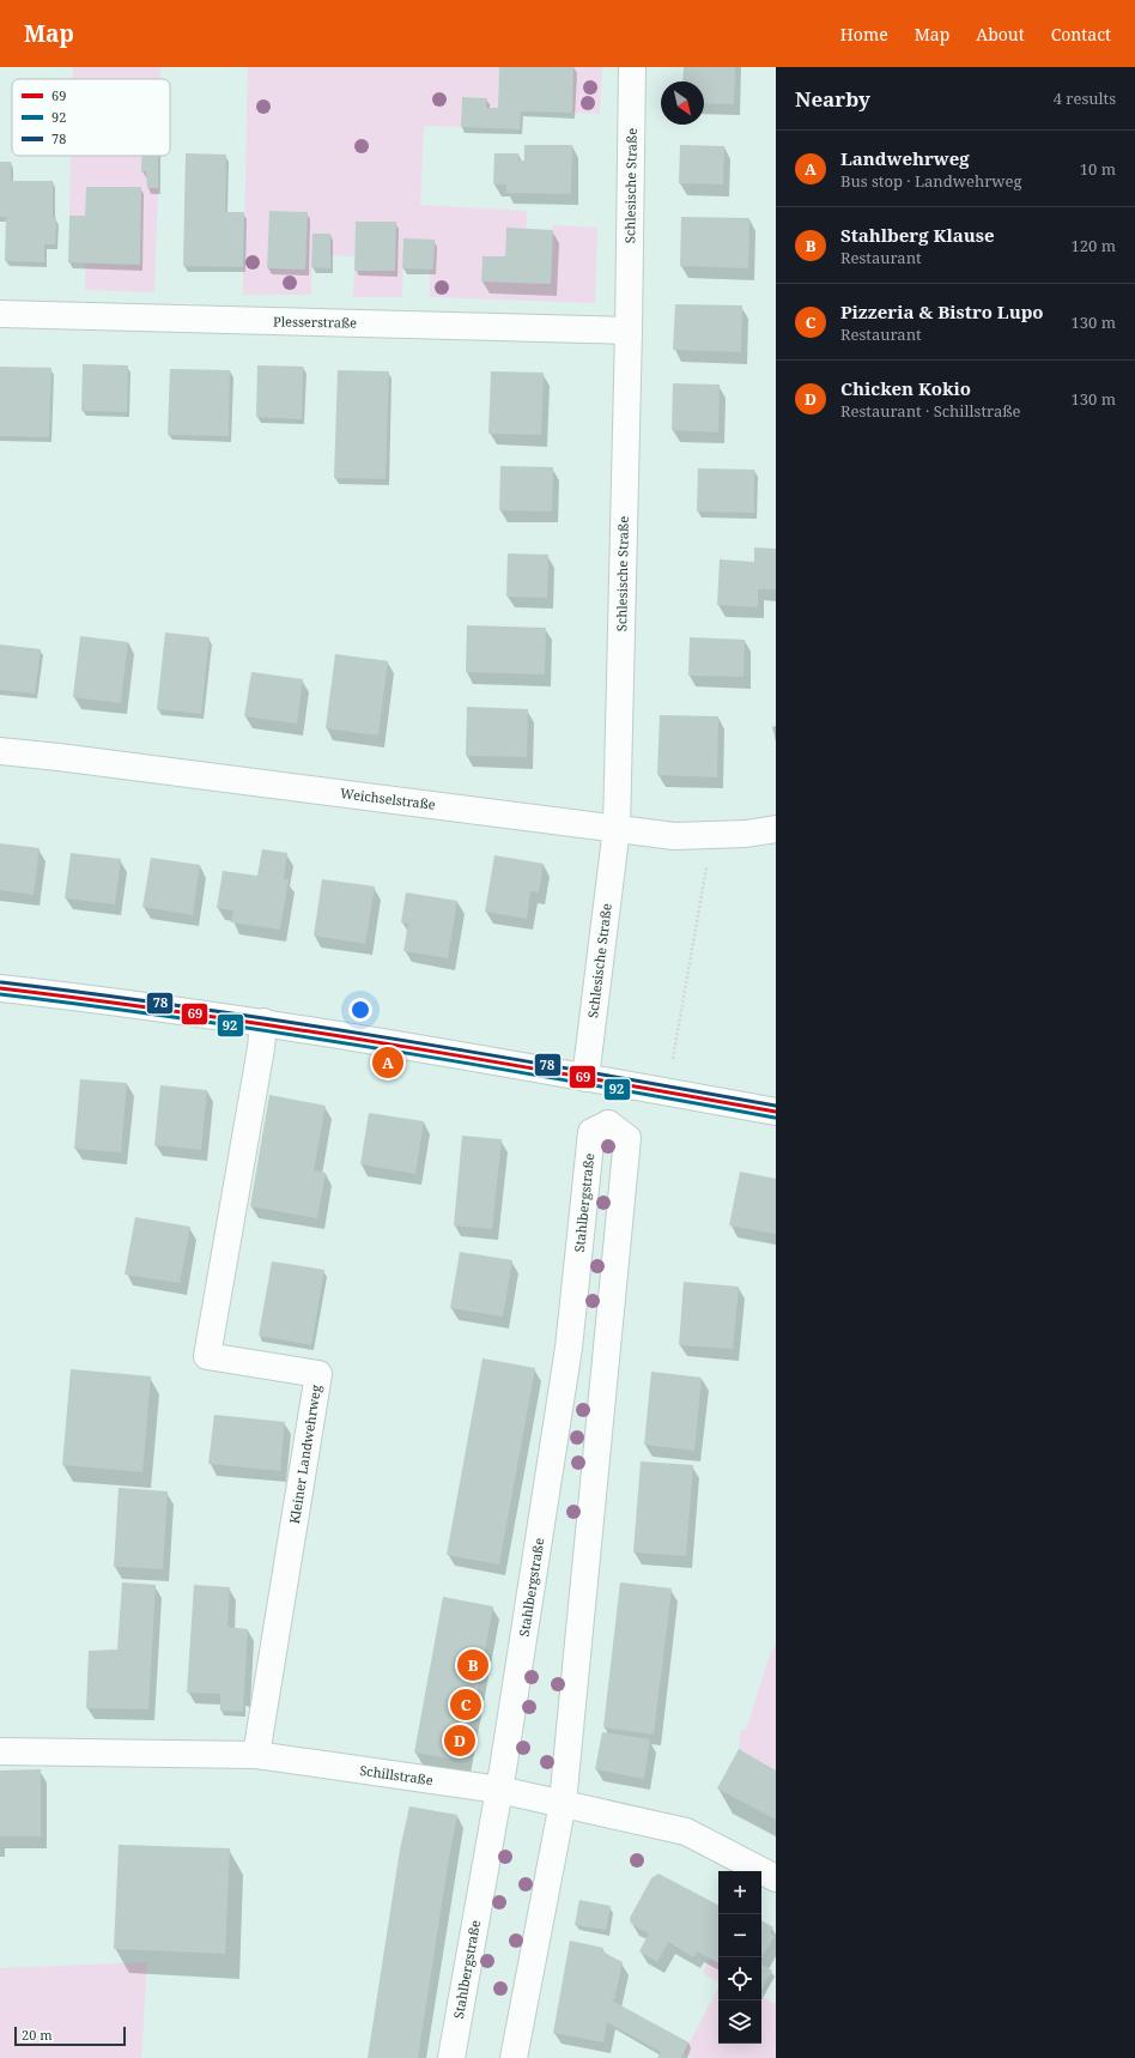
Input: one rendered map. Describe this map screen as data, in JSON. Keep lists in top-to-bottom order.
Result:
{
  "streets": {
    "street": [
      "Schlesische Straße",
      "Plesserstraße",
      "Weichselstraße",
      "Stahlbergstraße",
      "Kleiner Landwehrweg",
      "Schillstraße"
    ]
  },
  "crossings": [
    ["Schlesische Straße", "Plesserstraße"],
    ["Schlesische Straße", "Weichselstraße"],
    ["Stahlbergstraße", "Schillstraße"],
    ["Kleiner Landwehrweg", "Schillstraße"]
  ],
  "lines": ["transit line 78", "transit line 69", "transit line 92"],
  "legend": ["69", "92", "78"],
  "scale_bar": "20 m",
  "north": "bottom right",
  "page": {
    "header": "Map",
    "nav": [
      "Home",
      "Map",
      "About",
      "Contact"
    ],
    "heading": ["Nearby", "4 results"],
    "list": [
      {
        "mark": "A",
        "name": "Landwehrweg",
        "note": "Bus stop · Landwehrweg",
        "value": "10 m"
      },
      {
        "mark": "B",
        "name": "Stahlberg Klause",
        "note": "Restaurant",
        "value": "120 m"
      },
      {
        "mark": "C",
        "name": "Pizzeria & Bistro Lupo",
        "note": "Restaurant",
        "value": "130 m"
      },
      {
        "mark": "D",
        "name": "Chicken Kokio",
        "note": "Restaurant · Schillstraße",
        "value": "130 m"
      }
    ],
    "pins": [
      "A",
      "B",
      "C",
      "D"
    ],
    "map_buttons": ["+", "−"],
    "scale": "20 m"
  }
}
